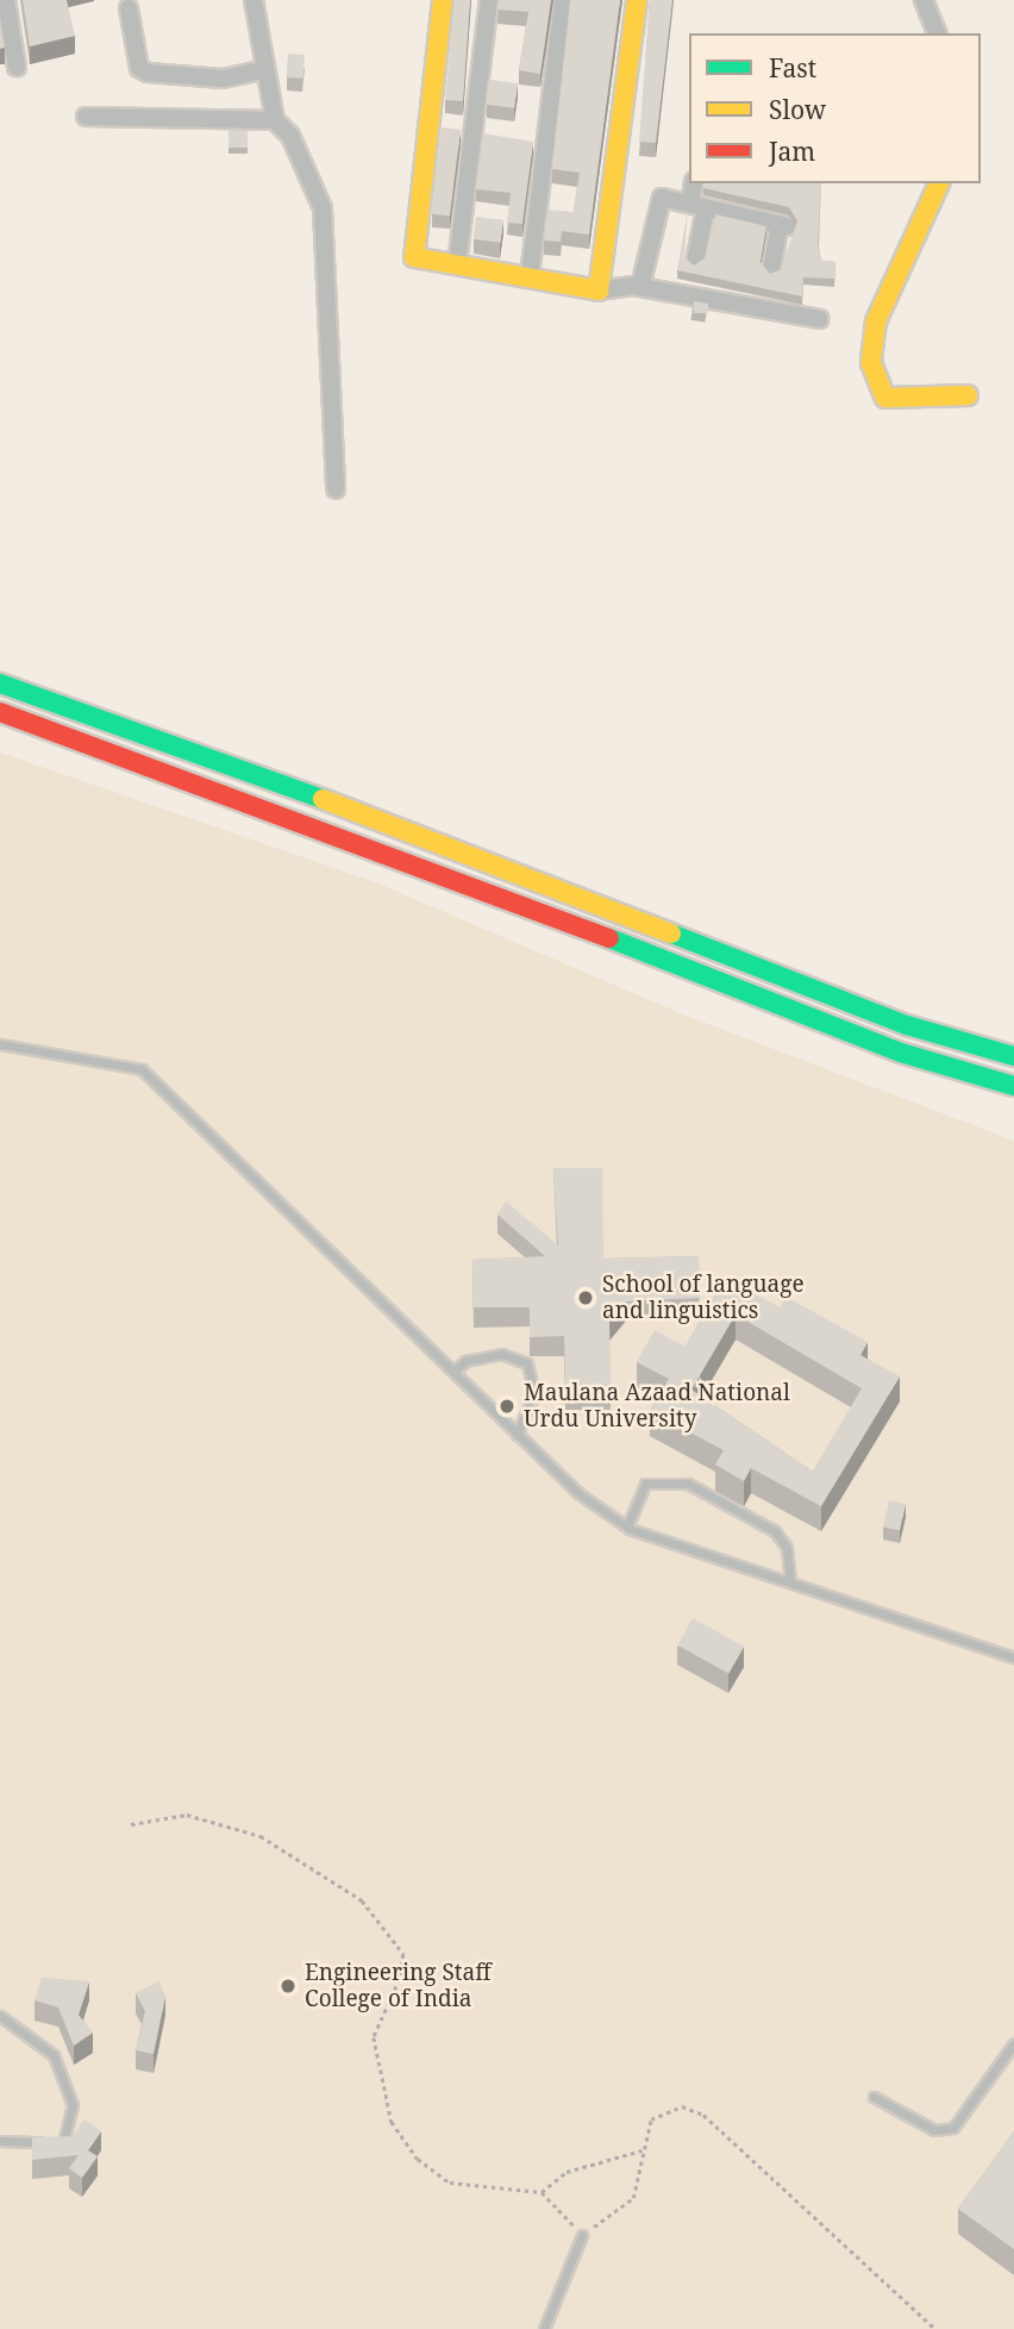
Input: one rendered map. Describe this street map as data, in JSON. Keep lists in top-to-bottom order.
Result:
{
  "places": ["School of language and linguistics", "Maulana Azaad National Urdu University", "Engineering Staff College of India"],
  "legend": ["Fast", "Slow", "Jam"]
}
